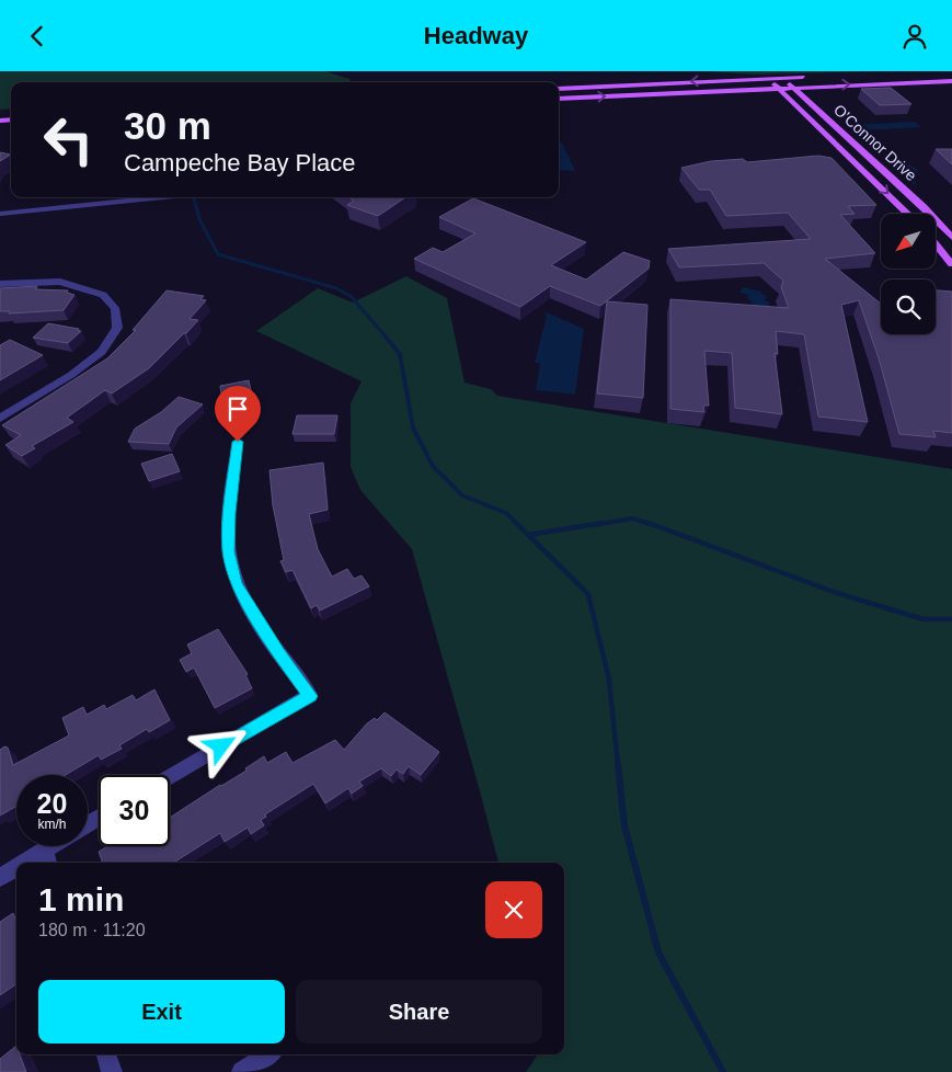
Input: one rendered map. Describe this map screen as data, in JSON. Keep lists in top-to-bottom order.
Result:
{
  "streets": {
    "main road": ["O'Connor Drive"]
  },
  "north": "bottom left",
  "page": {
    "header": "Headway",
    "turn": ["30 m", "Campeche Bay Place"],
    "speed": "20 km/h",
    "limit": "30",
    "heading": ["1 min", "180 m · 11:20"],
    "buttons": ["Exit", "Share"]
  }
}
